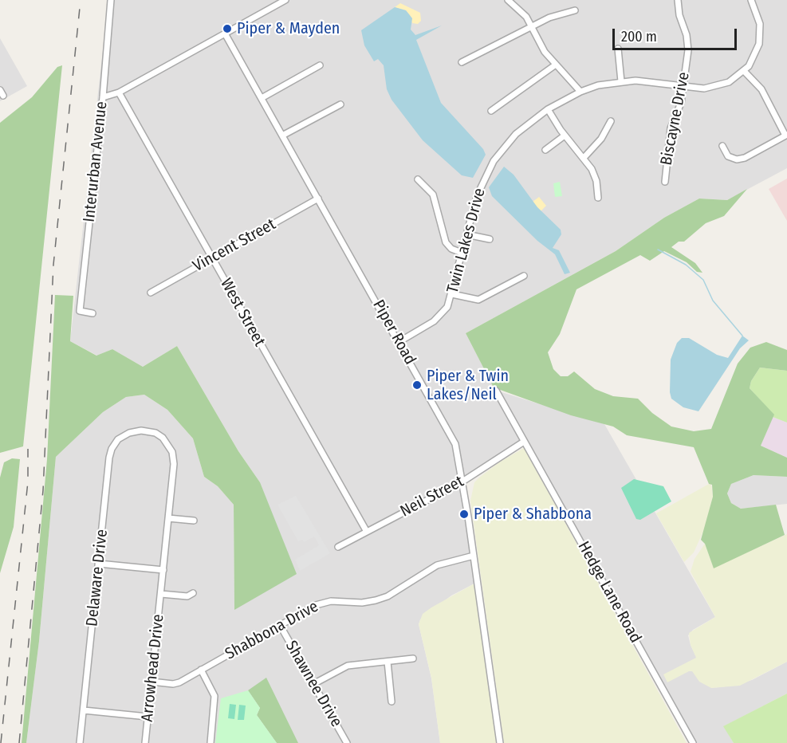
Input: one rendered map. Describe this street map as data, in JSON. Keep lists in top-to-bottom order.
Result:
{
  "streets": {
    "street": [
      "Biscayne Drive",
      "Interurban Avenue",
      "Twin Lakes Drive",
      "Vincent Street",
      "West Street",
      "Piper Road",
      "Neil Street",
      "Delaware Drive",
      "Hedge Lane Road",
      "Shabbona Drive",
      "Arrowhead Drive",
      "Shawnee Drive"
    ]
  },
  "crossings": [
    ["Biscayne Drive", "Twin Lakes Drive"],
    ["Twin Lakes Drive", "Piper Road"],
    ["Vincent Street", "West Street"],
    ["Vincent Street", "Piper Road"],
    ["West Street", "Neil Street"],
    ["Piper Road", "Neil Street"],
    ["Piper Road", "Shabbona Drive"],
    ["Neil Street", "Hedge Lane Road"],
    ["Delaware Drive", "Arrowhead Drive"],
    ["Shabbona Drive", "Arrowhead Drive"],
    ["Shabbona Drive", "Shawnee Drive"]
  ],
  "places": ["Piper & Mayden", "Piper & Twin Lakes/Neil", "Piper & Shabbona"],
  "scale_bar": "200 m"
}
